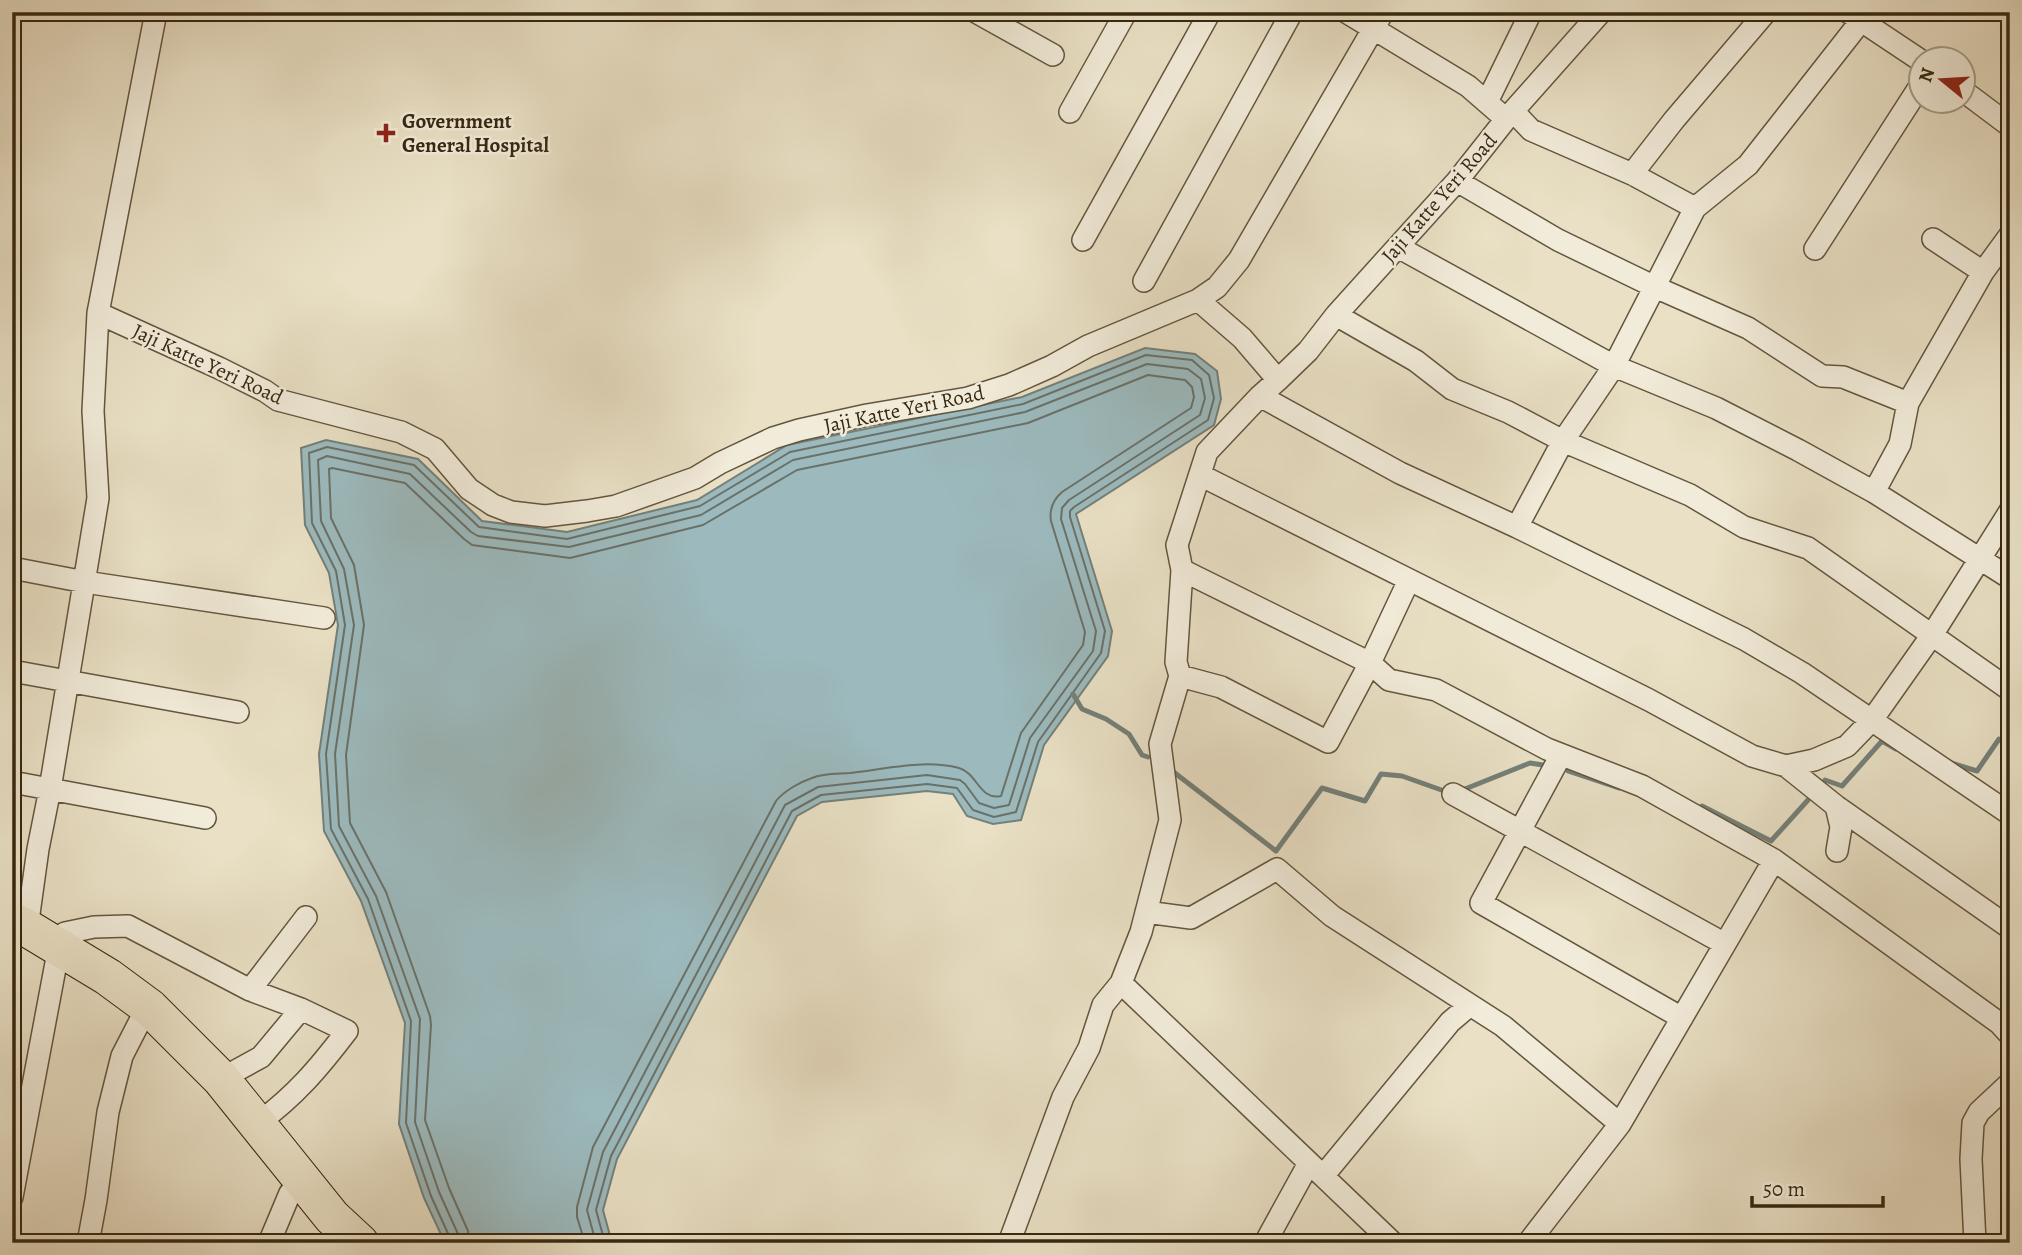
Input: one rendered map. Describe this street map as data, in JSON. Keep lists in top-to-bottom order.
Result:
{
  "streets": {
    "street": ["Jaji Katte Yeri Road"]
  },
  "places": {
    "health": ["Government General Hospital"]
  },
  "scale_bar": "50 m",
  "north": "left"
}
